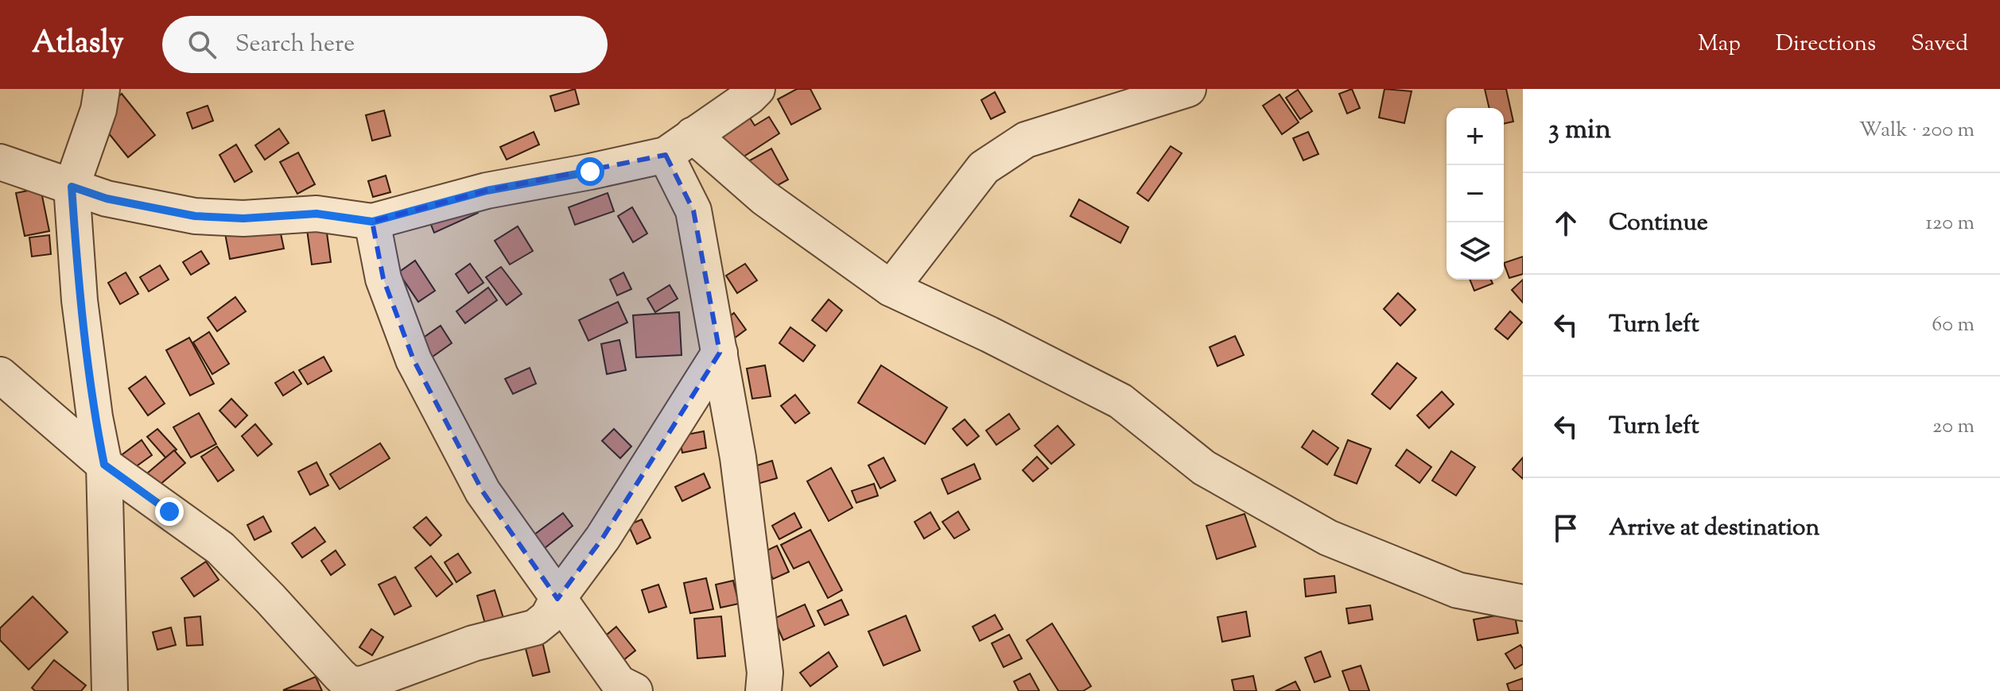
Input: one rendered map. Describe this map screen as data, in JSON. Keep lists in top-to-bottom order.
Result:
{
  "page": {
    "header": "Atlasly",
    "search": "Search here",
    "nav": ["Map", "Directions", "Saved"],
    "heading": ["3 min", "Walk · 200 m"],
    "map_buttons": ["+", "−"],
    "list": [
      ["Continue", "120 m"],
      ["Turn left", "60 m"],
      ["Turn left", "20 m"],
      "Arrive at destination"
    ]
  }
}
